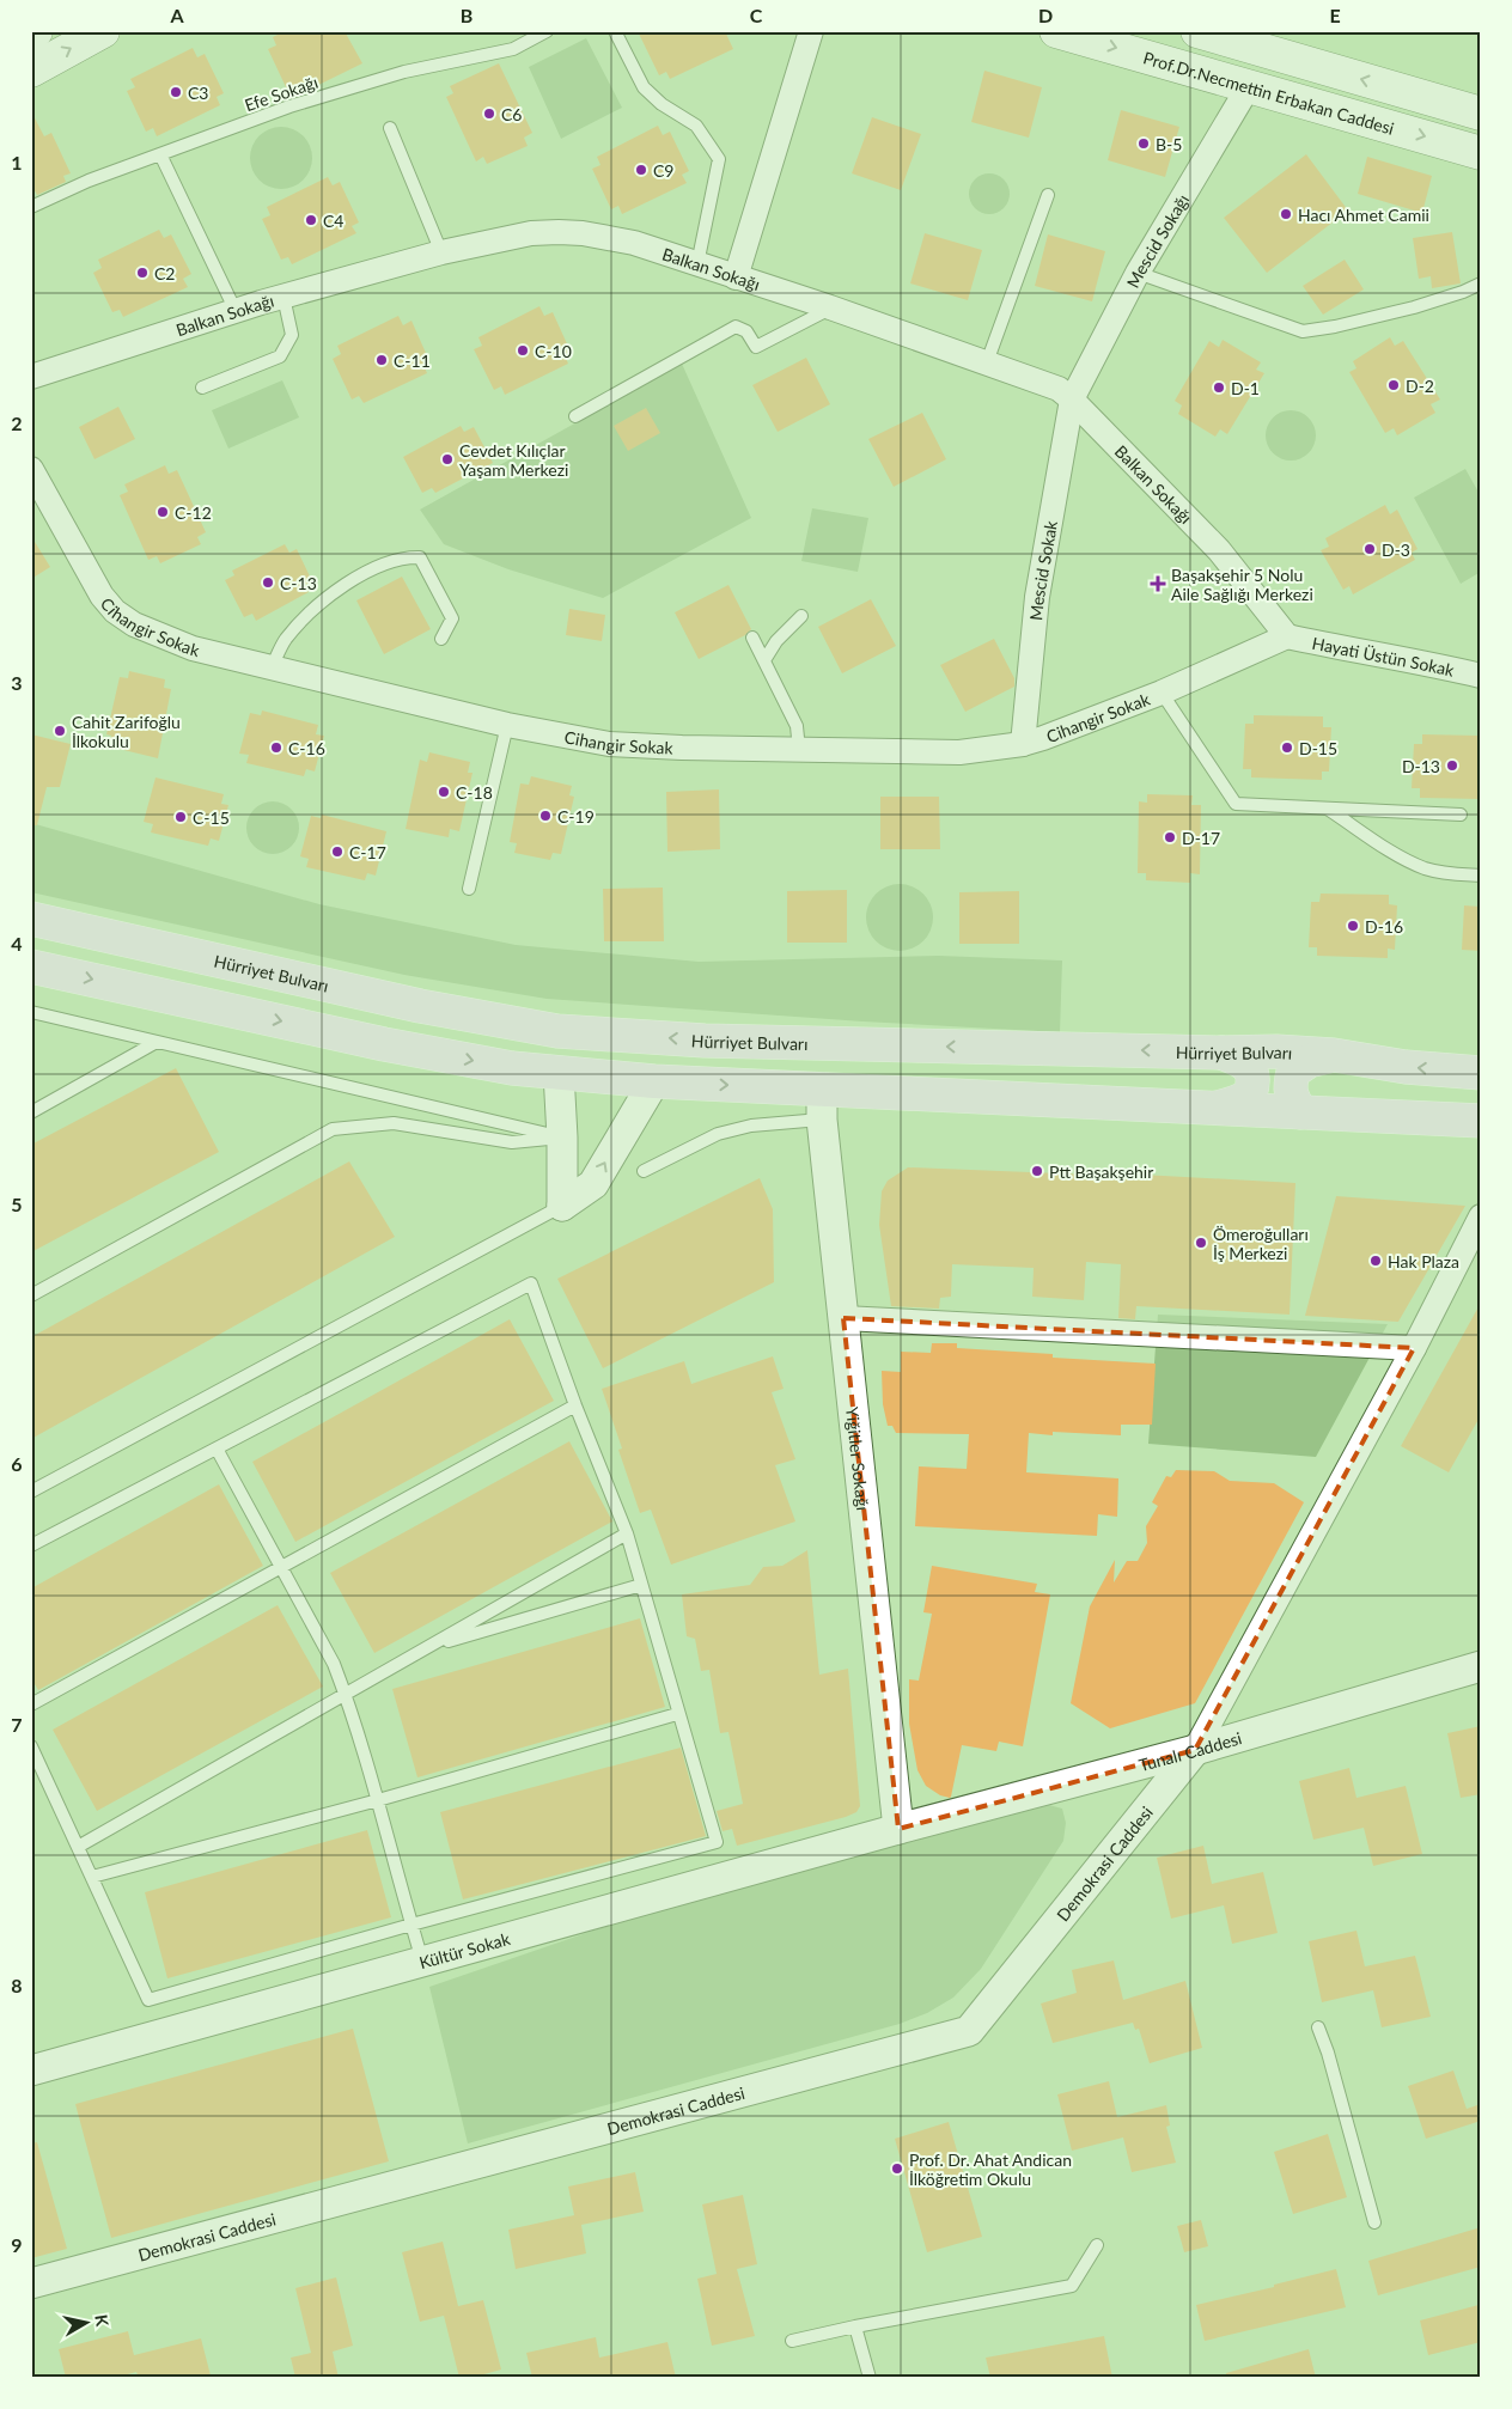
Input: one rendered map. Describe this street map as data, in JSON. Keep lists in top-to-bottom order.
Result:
{
  "streets": {
    "main road": ["Prof.Dr.Necmettin Erbakan Caddesi", "Hürriyet Bulvarı"],
    "street": [
      "Mescid Sokağı",
      "Balkan Sokağı",
      "Mescid Sokak",
      "Cihangir Sokak",
      "Hayati Üstün Sokak",
      "Yiğitler Sokağı",
      "Tunalı Caddesi",
      "Demokrasi Caddesi",
      "Kültür Sokak"
    ],
    "lane": ["Efe Sokağı"]
  },
  "crossings": [
    ["Prof.Dr.Necmettin Erbakan Caddesi", "Mescid Sokağı"],
    ["Mescid Sokağı", "Balkan Sokağı"],
    ["Mescid Sokağı", "Mescid Sokak"],
    ["Balkan Sokağı", "Mescid Sokak"],
    ["Balkan Sokağı", "Cihangir Sokak"],
    ["Balkan Sokağı", "Hayati Üstün Sokak"],
    ["Mescid Sokak", "Cihangir Sokak"],
    ["Cihangir Sokak", "Hayati Üstün Sokak"],
    ["Yiğitler Sokağı", "Tunalı Caddesi"],
    ["Yiğitler Sokağı", "Kültür Sokak"],
    ["Tunalı Caddesi", "Demokrasi Caddesi"],
    ["Tunalı Caddesi", "Kültür Sokak"]
  ],
  "places": {
    "other": [
      "C3",
      "C6",
      "B-5",
      "C9",
      "Hacı Ahmet Camii",
      "C4",
      "C2",
      "C-10",
      "C-11",
      "D-2",
      "D-1",
      "Cevdet Kılıçlar Yaşam Merkezi",
      "C-12",
      "D-3",
      "C-13",
      "Cahit Zarifoğlu İlkokulu",
      "C-16",
      "D-15",
      "D-13",
      "C-18",
      "C-19",
      "C-15",
      "D-17",
      "C-17",
      "D-16",
      "Ptt Başakşehir",
      "Ömeroğulları İş Merkezi",
      "Hak Plaza",
      "Prof. Dr. Ahat Andican İlköğretim Okulu"
    ],
    "health": ["Başakşehir 5 Nolu Aile Sağlığı Merkezi"]
  },
  "north": "right",
  "grid": {
    "columns": [
      "A",
      "B",
      "C",
      "D",
      "E"
    ],
    "rows": [
      "1",
      "2",
      "3",
      "4",
      "5",
      "6",
      "7",
      "8",
      "9"
    ]
  }
}
